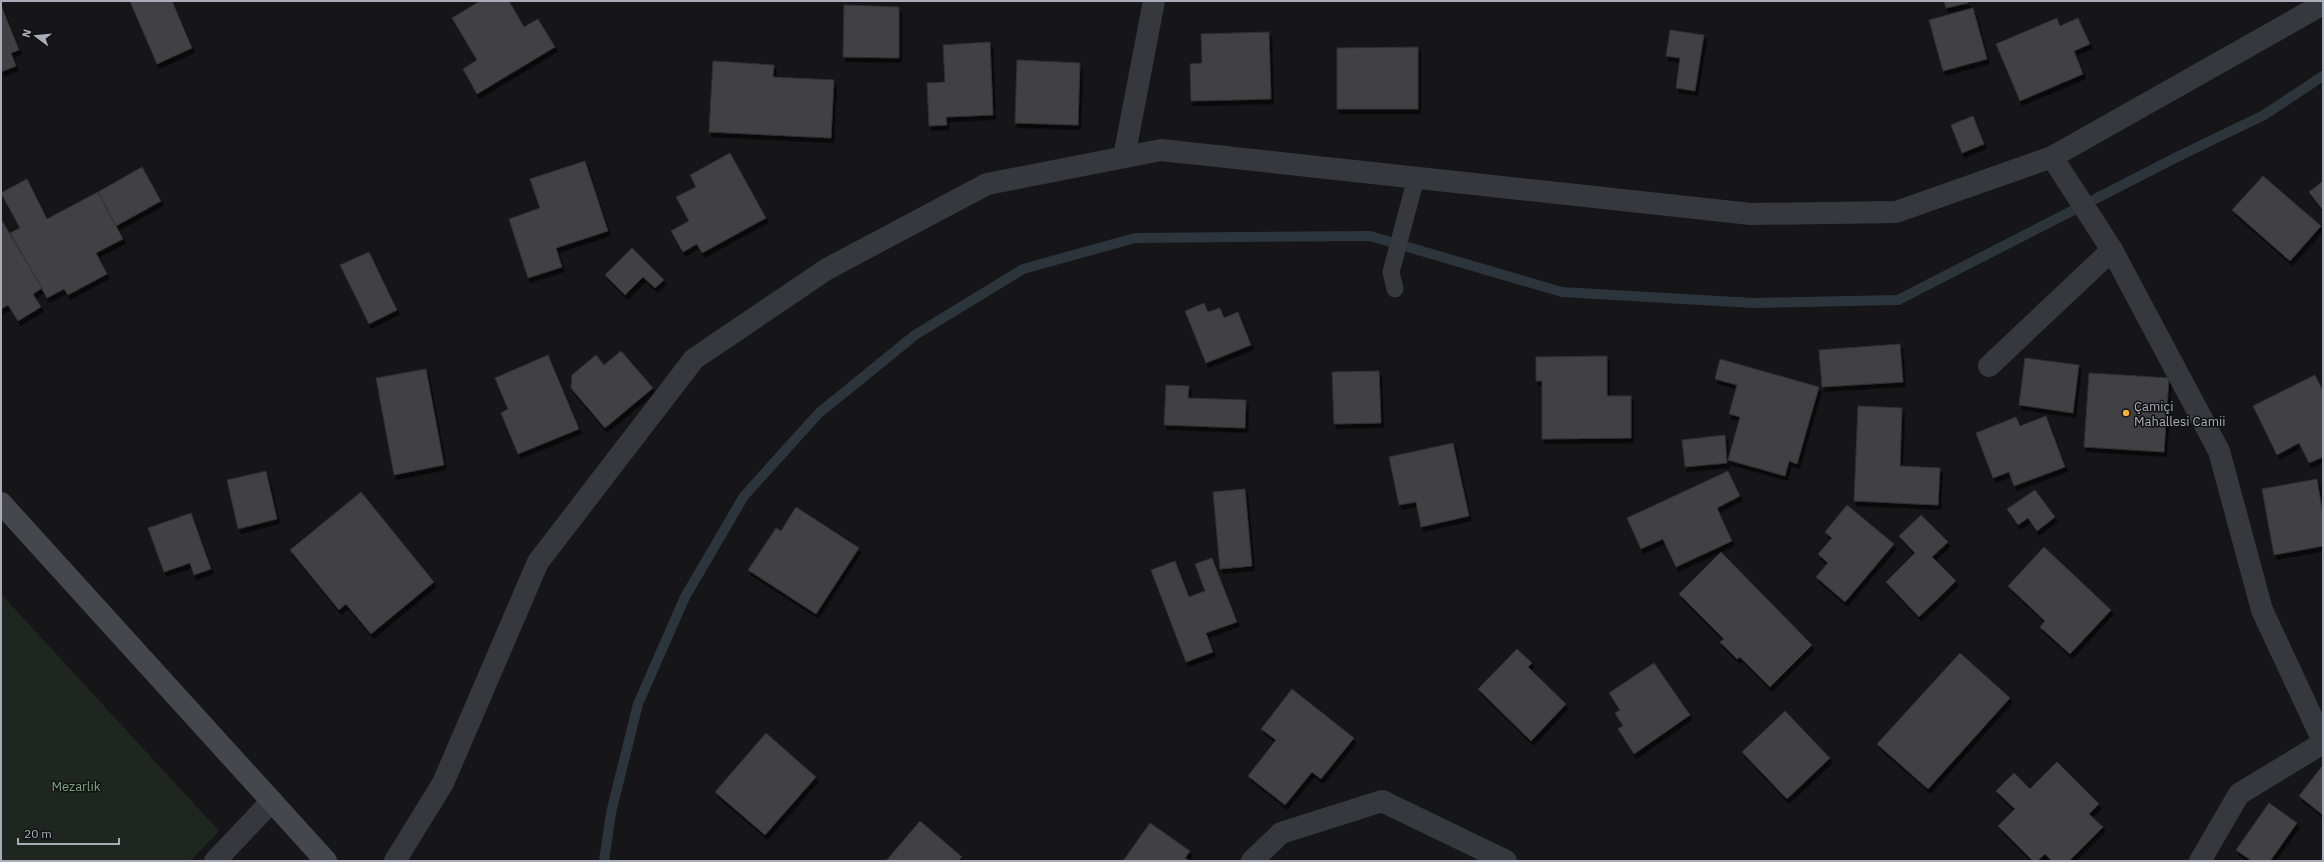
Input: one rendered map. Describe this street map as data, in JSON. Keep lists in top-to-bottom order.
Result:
{
  "parks": ["Mezarlık"],
  "places": ["Çamiçi Mahallesi Camii"],
  "scale_bar": "20 m",
  "north": "left"
}
